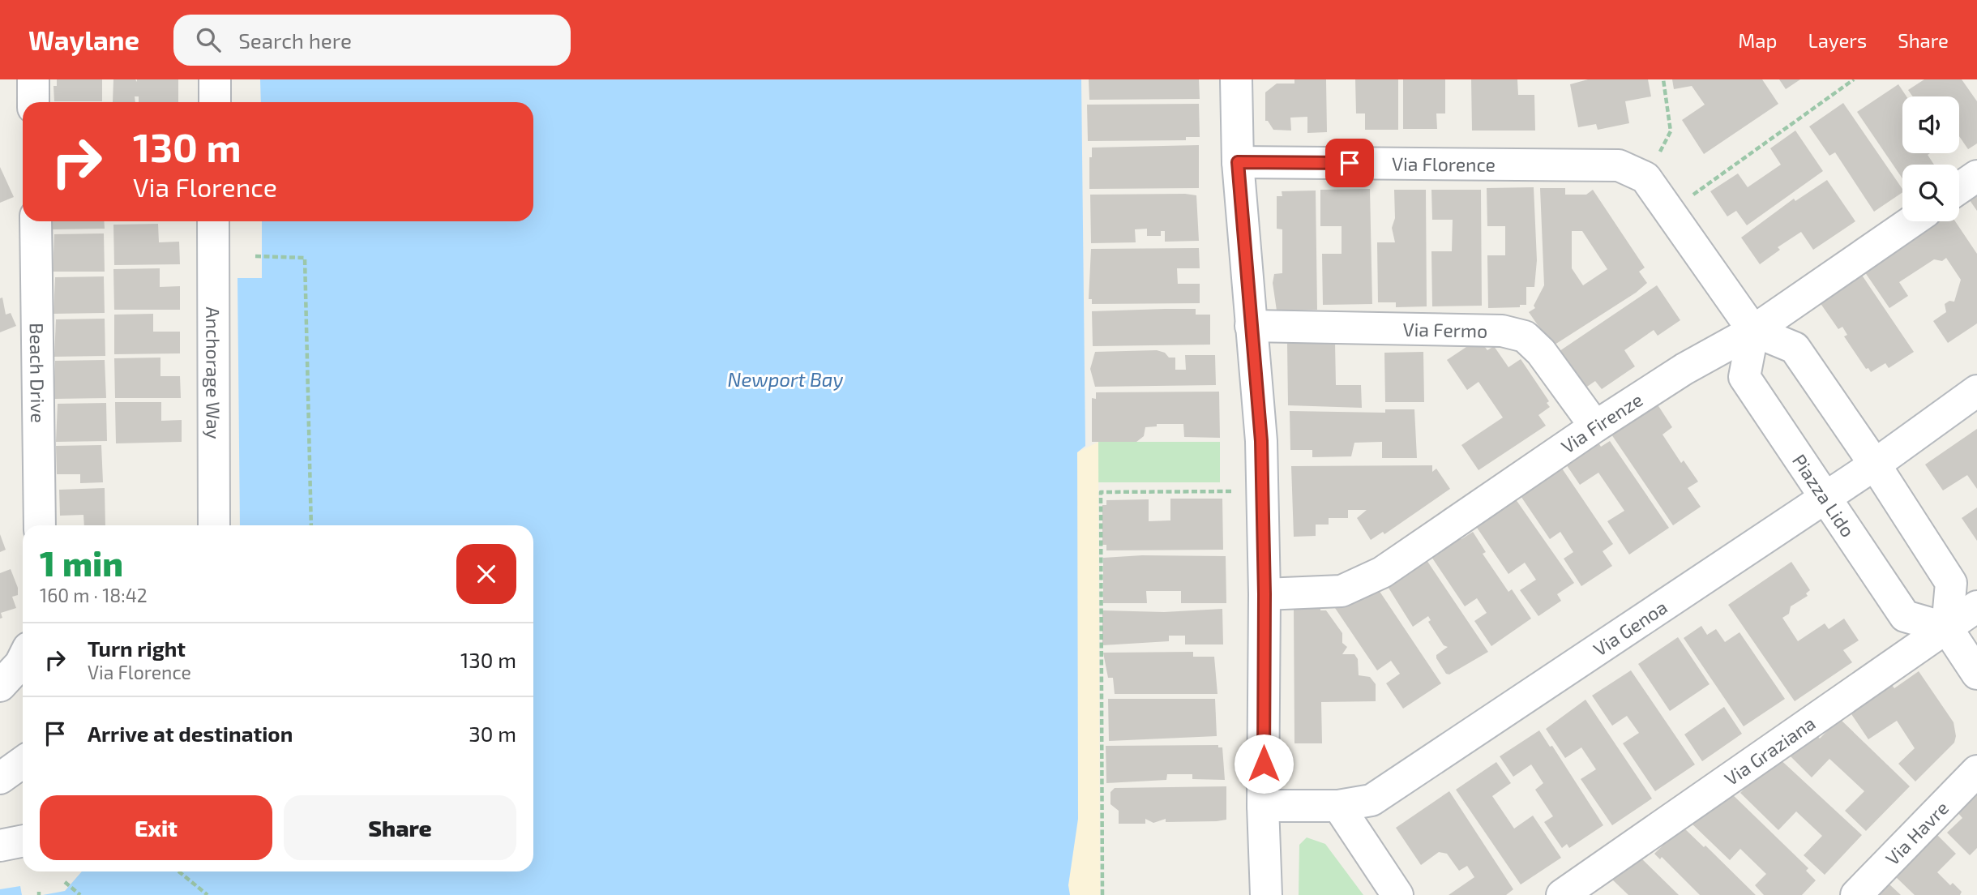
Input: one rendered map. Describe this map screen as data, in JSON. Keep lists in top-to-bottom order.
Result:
{
  "streets": {
    "street": [
      "Via Florence",
      "Via Fermo",
      "Beach Drive",
      "Anchorage Way",
      "Via Firenze",
      "Piazza Lido",
      "Via Genoa",
      "Via Graziana",
      "Via Havre"
    ]
  },
  "crossings": [
    ["Via Fermo", "Via Firenze"],
    ["Via Firenze", "Piazza Lido"],
    ["Piazza Lido", "Via Genoa"],
    ["Piazza Lido", "Via Graziana"]
  ],
  "water": ["Newport Bay"],
  "page": {
    "header": "Waylane",
    "search": "Search here",
    "nav": ["Map", "Layers", "Share"],
    "turn": ["130 m", "Via Florence"],
    "heading": ["1 min", "160 m · 18:42"],
    "list": [
      {
        "name": "Turn right",
        "note": "Via Florence",
        "value": "130 m"
      },
      {
        "name": "Arrive at destination",
        "value": "30 m"
      }
    ],
    "buttons": ["Exit", "Share"]
  }
}
